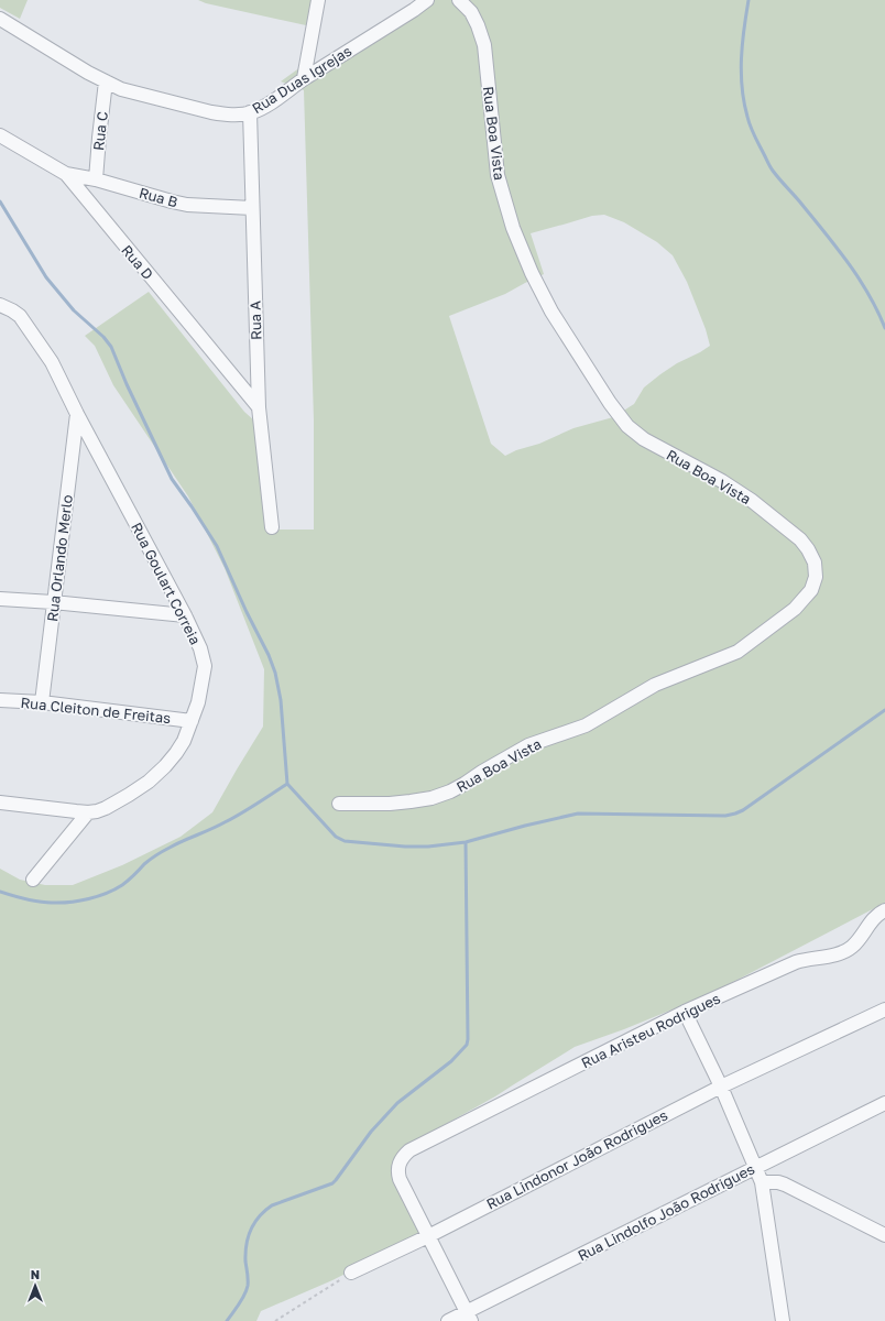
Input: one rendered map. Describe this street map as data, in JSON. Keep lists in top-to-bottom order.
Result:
{
  "streets": {
    "street": [
      "Rua Duas Igrejas",
      "Rua C",
      "Rua Boa Vista",
      "Rua B",
      "Rua D",
      "Rua A",
      "Rua Orlando Merlo",
      "Rua Goulart Correia",
      "Rua Cleiton de Freitas",
      "Rua Aristeu Rodrigues",
      "Rua Lindonor João Rodrigues",
      "Rua Lindolfo João Rodrigues"
    ]
  },
  "crossings": [
    ["Rua Duas Igrejas", "Rua C"],
    ["Rua Duas Igrejas", "Rua A"],
    ["Rua C", "Rua B"],
    ["Rua B", "Rua D"],
    ["Rua B", "Rua A"],
    ["Rua D", "Rua A"],
    ["Rua Orlando Merlo", "Rua Goulart Correia"],
    ["Rua Orlando Merlo", "Rua Cleiton de Freitas"],
    ["Rua Goulart Correia", "Rua Cleiton de Freitas"],
    ["Rua Aristeu Rodrigues", "Rua Lindonor João Rodrigues"]
  ],
  "north": "top"
}
